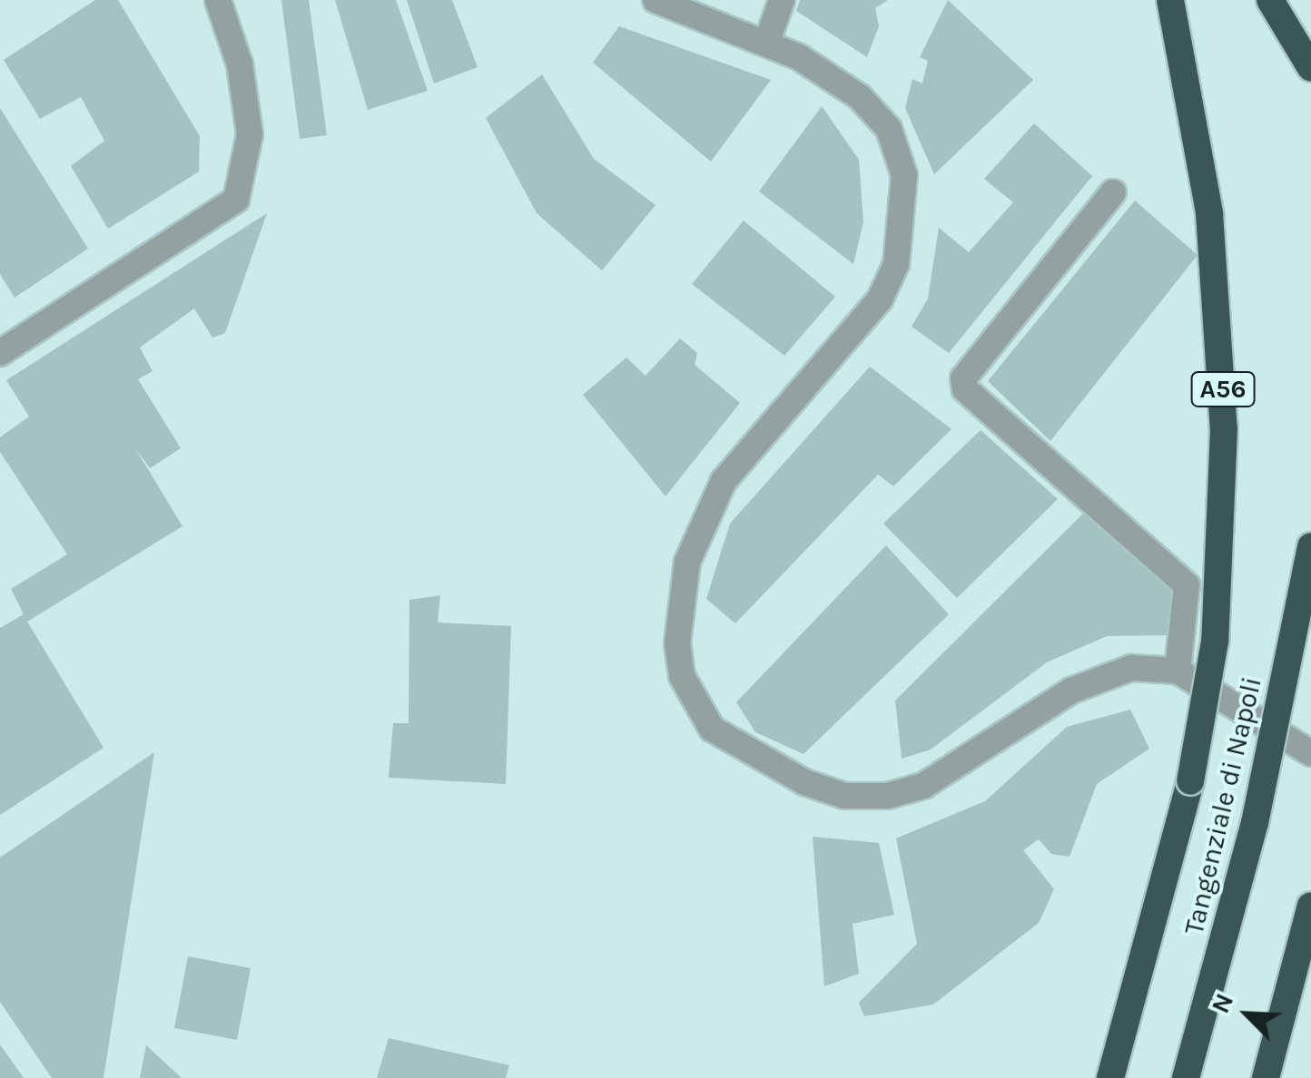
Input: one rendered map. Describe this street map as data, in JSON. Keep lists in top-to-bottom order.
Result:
{
  "streets": {
    "highway": ["A56", "Tangenziale di Napoli"]
  },
  "north": "top left"
}
